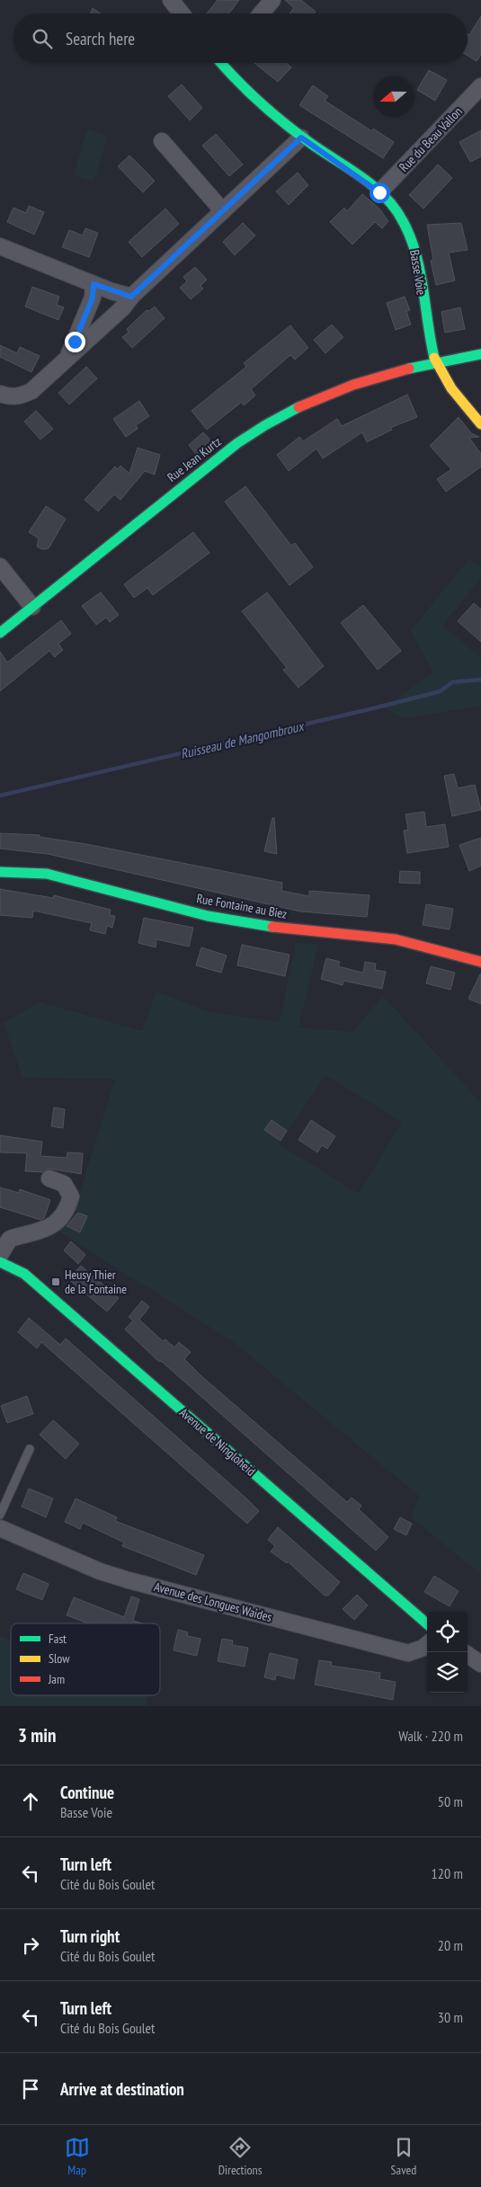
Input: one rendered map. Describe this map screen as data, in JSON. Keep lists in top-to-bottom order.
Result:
{
  "streets": {
    "street": [
      "Rue du Beau Vallon",
      "Basse Voie",
      "Rue Jean Kurtz",
      "Rue Fontaine au Biez",
      "Avenue de Ningloheid",
      "Avenue des Longues Waides"
    ]
  },
  "crossings": [
    ["Rue du Beau Vallon", "Basse Voie"],
    ["Basse Voie", "Rue Jean Kurtz"]
  ],
  "water": ["Ruisseau de Mangombroux"],
  "places": {
    "transit": ["Heusy Thier de la Fontaine"]
  },
  "legend": ["Fast", "Slow", "Jam"],
  "north": "left",
  "page": {
    "search": "Search here",
    "heading": ["3 min", "Walk · 220 m"],
    "list": [
      ["Continue", "Basse Voie", "50 m"],
      ["Turn left", "Cité du Bois Goulet", "120 m"],
      ["Turn right", "Cité du Bois Goulet", "20 m"],
      ["Turn left", "Cité du Bois Goulet", "30 m"],
      "Arrive at destination"
    ],
    "nav": ["Map", "Directions", "Saved"]
  }
}
